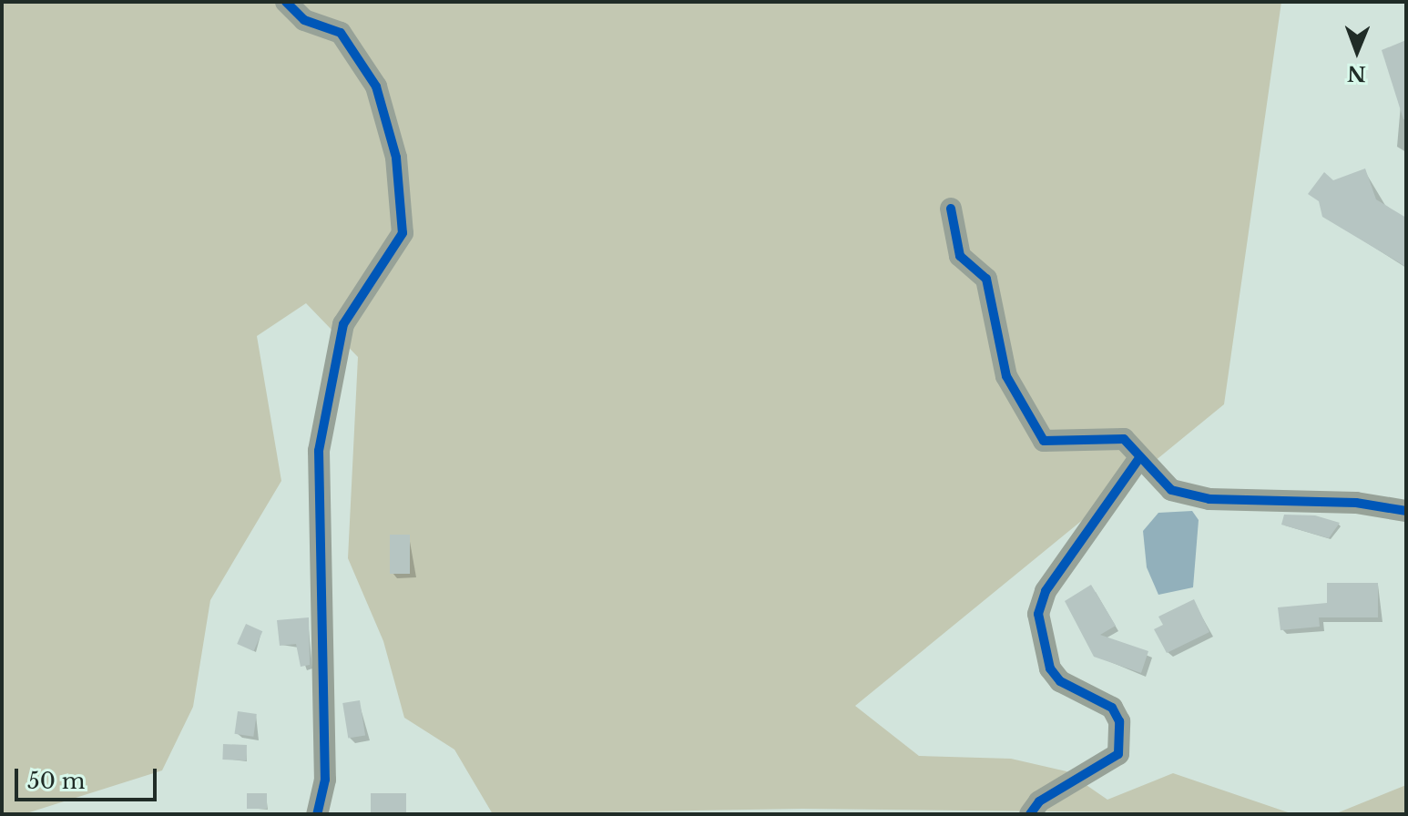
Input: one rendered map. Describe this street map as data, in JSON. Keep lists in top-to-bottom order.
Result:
{
  "scale_bar": "50 m",
  "north": "bottom"
}
